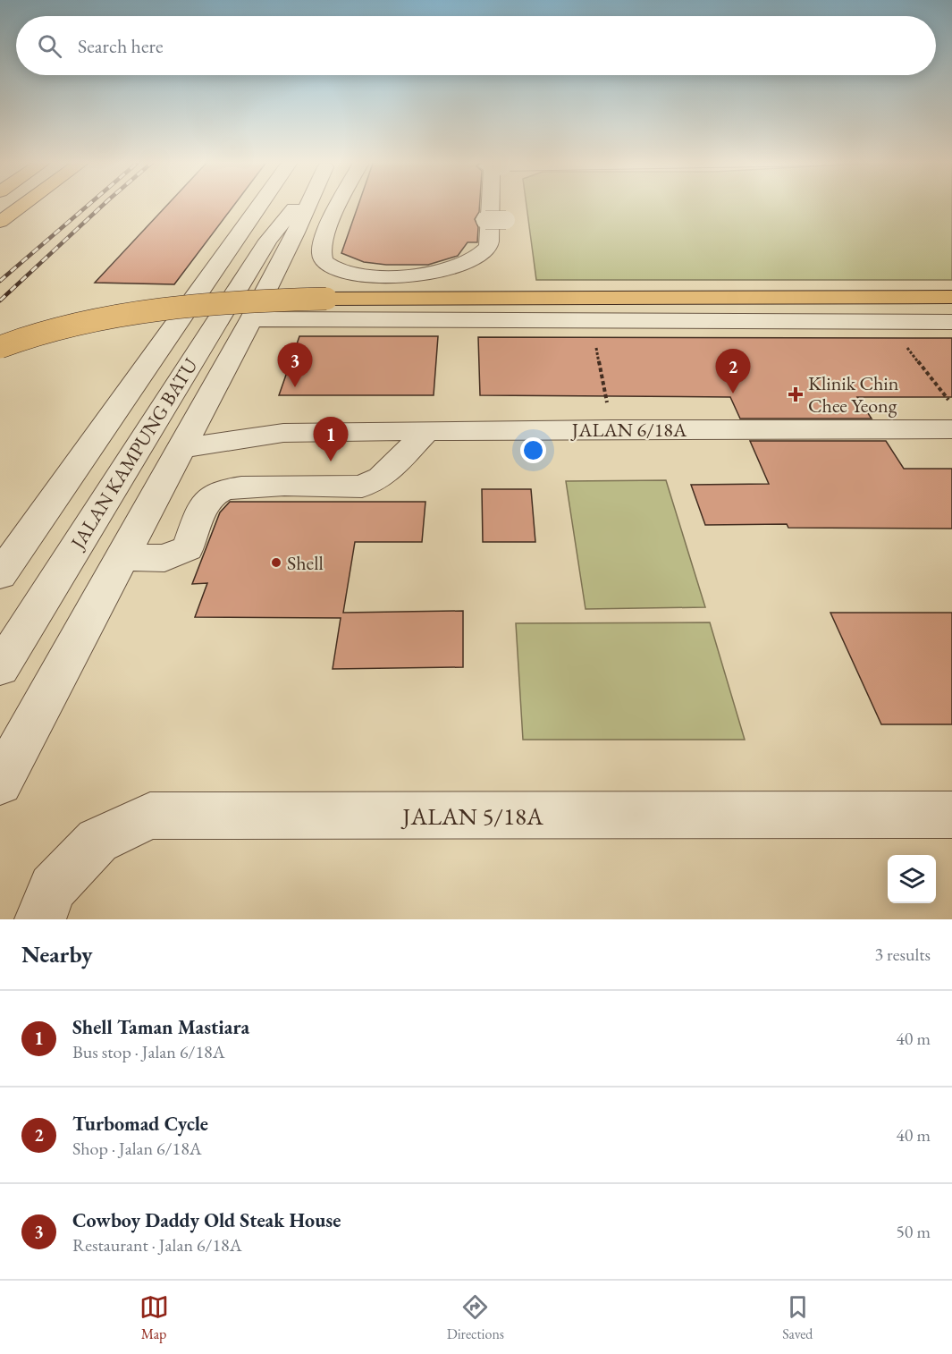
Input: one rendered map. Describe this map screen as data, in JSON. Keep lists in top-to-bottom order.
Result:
{
  "streets": {
    "street": ["JALAN 6/18A", "JALAN KAMPUNG BATU", "JALAN 5/18A"]
  },
  "places": {
    "health": ["Klinik Chin Chee Yeong"],
    "other": ["Shell"]
  },
  "page": {
    "search": "Search here",
    "pins": ["3", "2", "1"],
    "heading": ["Nearby", "3 results"],
    "list": [
      {
        "mark": "1",
        "name": "Shell Taman Mastiara",
        "note": "Bus stop · Jalan 6/18A",
        "value": "40 m"
      },
      {
        "mark": "2",
        "name": "Turbomad Cycle",
        "note": "Shop · Jalan 6/18A",
        "value": "40 m"
      },
      {
        "mark": "3",
        "name": "Cowboy Daddy Old Steak House",
        "note": "Restaurant · Jalan 6/18A",
        "value": "50 m"
      }
    ],
    "nav": ["Map", "Directions", "Saved"]
  }
}
